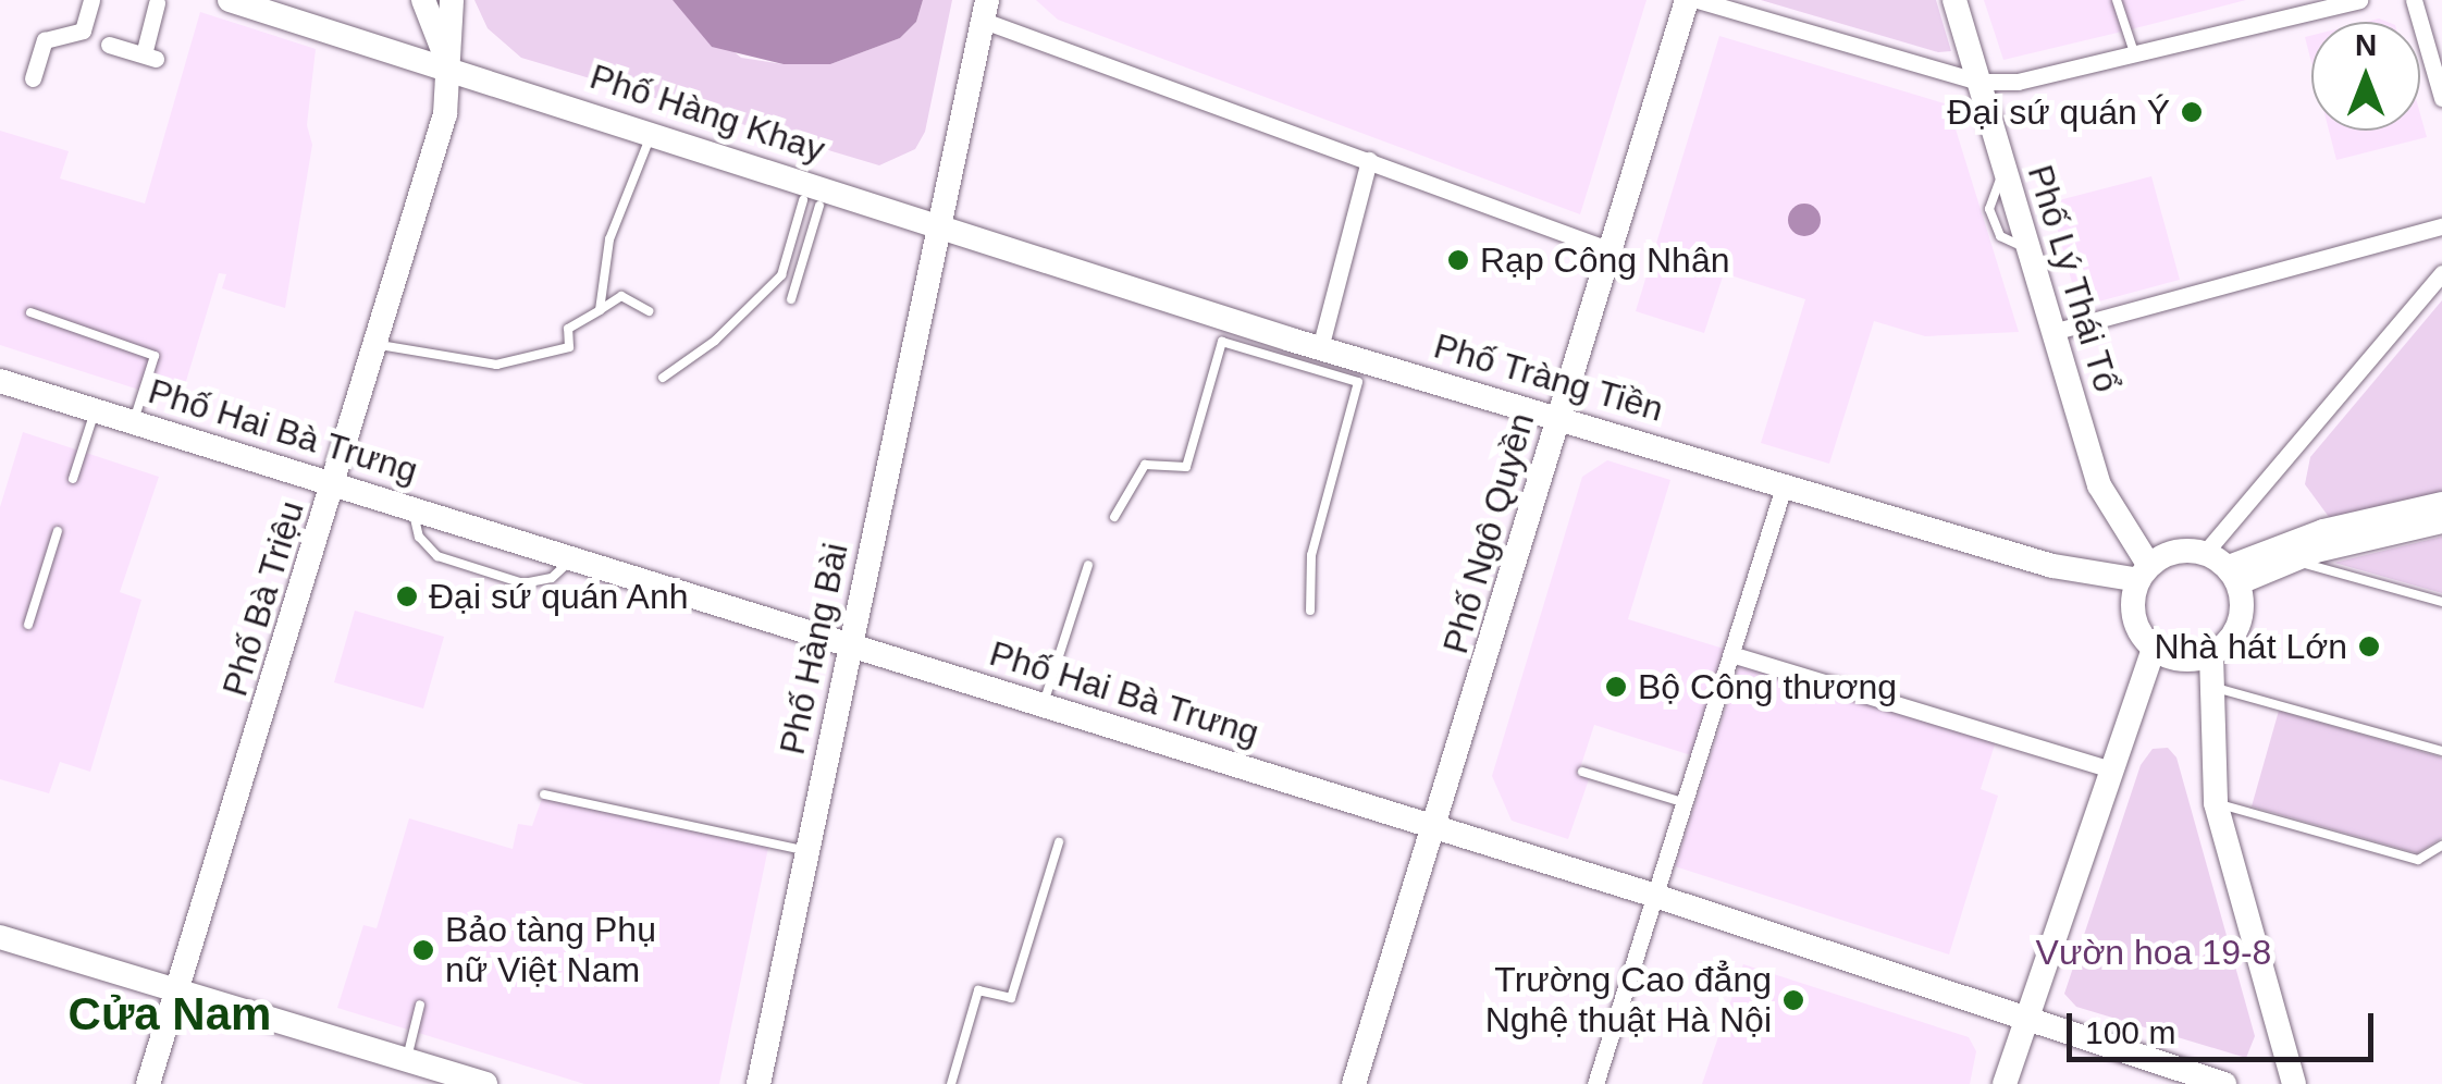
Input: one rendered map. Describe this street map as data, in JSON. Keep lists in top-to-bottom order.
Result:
{
  "streets": {
    "main road": [
      "Phố Hàng Khay",
      "Phố Lý Thái Tổ",
      "Phố Tràng Tiền",
      "Phố Hai Bà Trưng",
      "Phố Ngô Quyền",
      "Phố Bà Triệu",
      "Phố Hàng Bài"
    ]
  },
  "crossings": [
    ["Phố Hàng Khay", "Phố Tràng Tiền"],
    ["Phố Hàng Khay", "Phố Bà Triệu"],
    ["Phố Hàng Khay", "Phố Hàng Bài"],
    ["Phố Lý Thái Tổ", "Phố Tràng Tiền"],
    ["Phố Tràng Tiền", "Phố Ngô Quyền"],
    ["Phố Tràng Tiền", "Phố Hàng Bài"],
    ["Phố Hai Bà Trưng", "Phố Ngô Quyền"],
    ["Phố Hai Bà Trưng", "Phố Bà Triệu"],
    ["Phố Hai Bà Trưng", "Phố Hàng Bài"]
  ],
  "districts": ["Cửa Nam"],
  "parks": ["Vườn hoa 19-8"],
  "places": [
    "Đại sứ quán Ý",
    "Rạp Công Nhân",
    "Đại sứ quán Anh",
    "Nhà hát Lớn",
    "Bộ Công thương",
    "Bảo tàng Phụ nữ Việt Nam",
    "Trường Cao đẳng Nghệ thuật Hà Nội"
  ],
  "scale_bar": "100 m",
  "north": "top"
}
